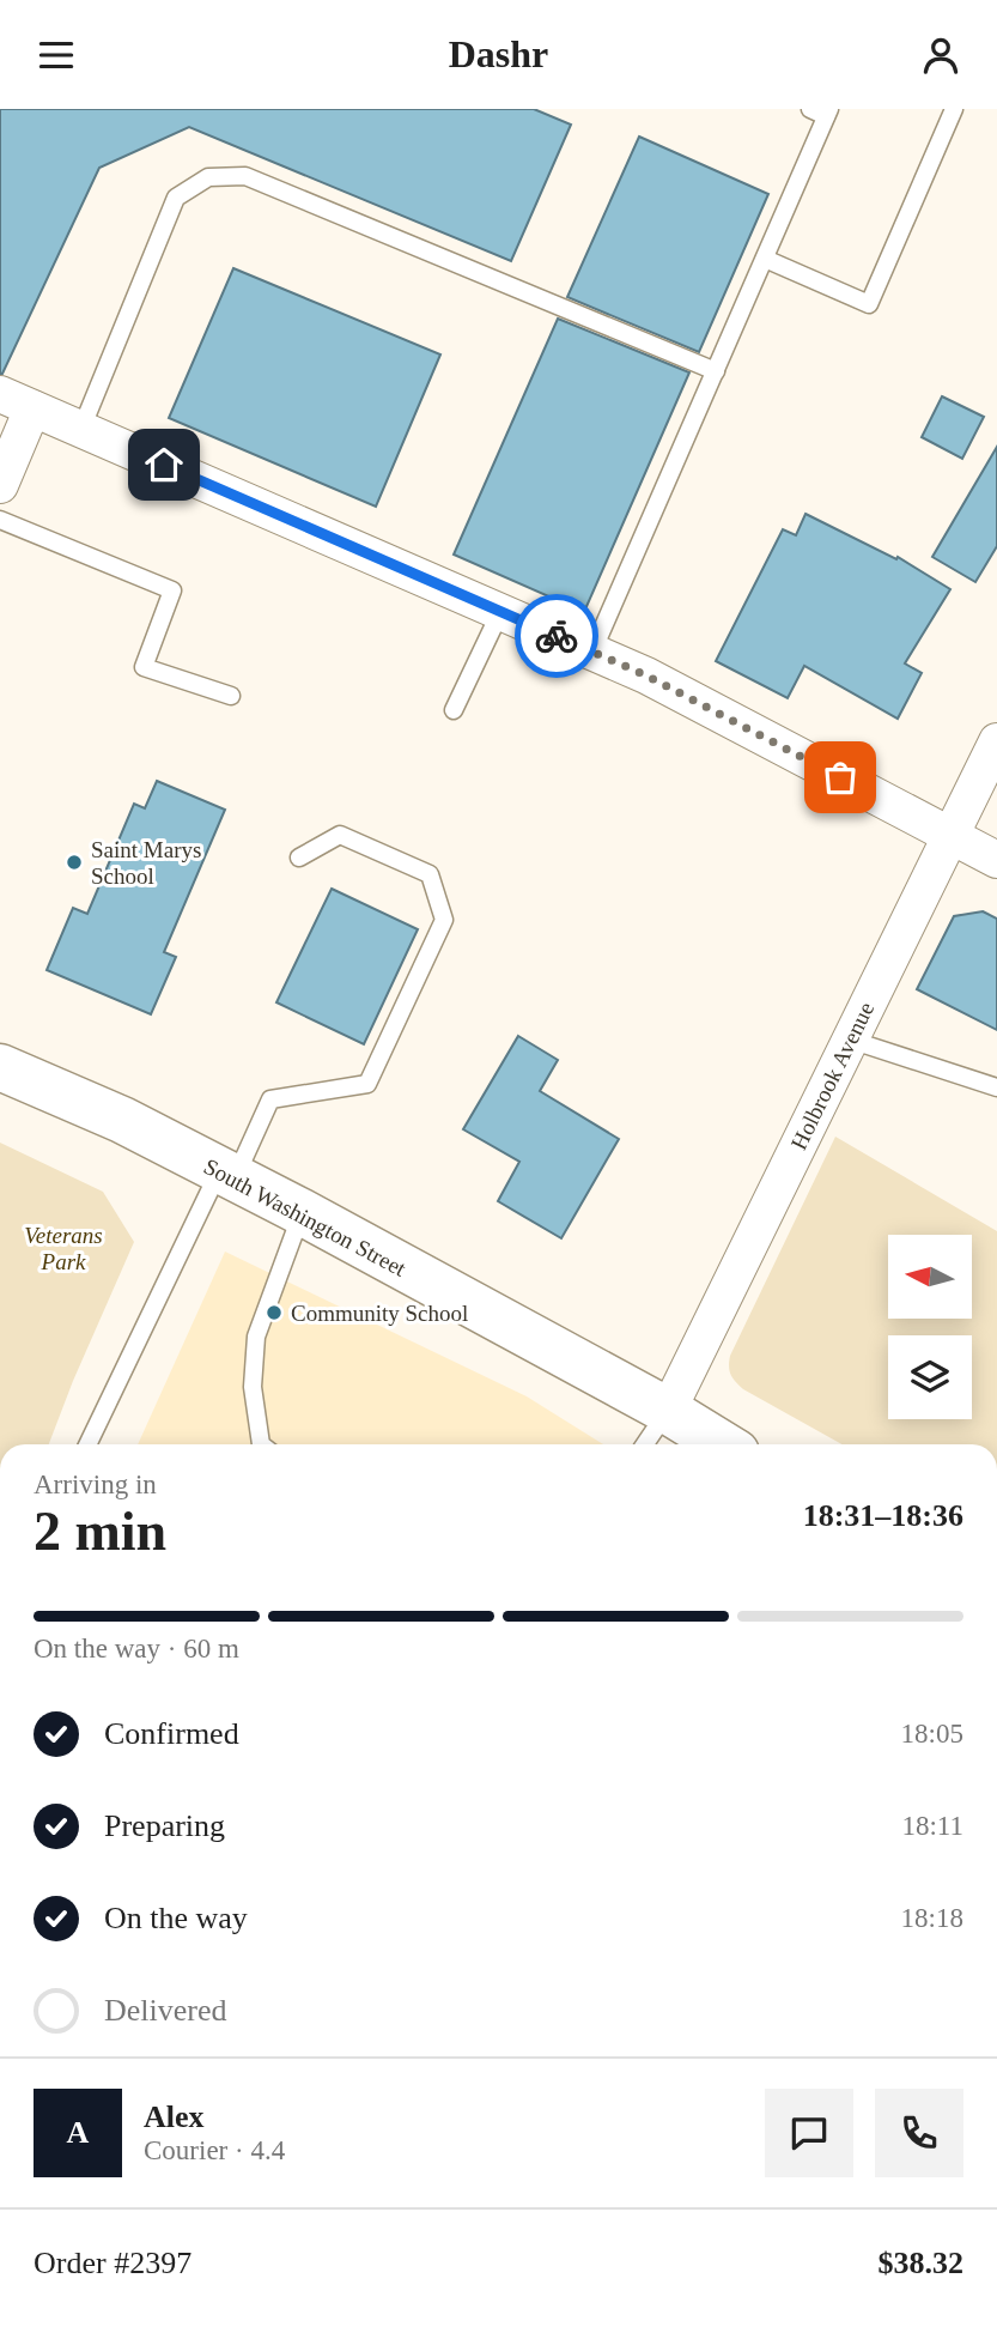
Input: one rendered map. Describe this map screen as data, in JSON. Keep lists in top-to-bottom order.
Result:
{
  "streets": {
    "main road": ["South Washington Street"],
    "street": ["Holbrook Avenue"]
  },
  "crossings": [
    ["Holbrook Avenue", "South Washington Street"]
  ],
  "parks": ["Veterans Park"],
  "places": ["Saint Marys School", "Community School"],
  "north": "left",
  "page": {
    "header": "Dashr",
    "heading": ["2 min", "Arriving in", "18:31–18:36"],
    "panel": [
      "Alex",
      "Courier · 4.4",
      "Order #2397",
      "$38.32"
    ],
    "bar": "On the way · 60 m",
    "list": [
      ["Confirmed", "18:05"],
      ["Preparing", "18:11"],
      ["On the way", "18:18"],
      "Delivered"
    ],
    "round": "A"
  }
}
